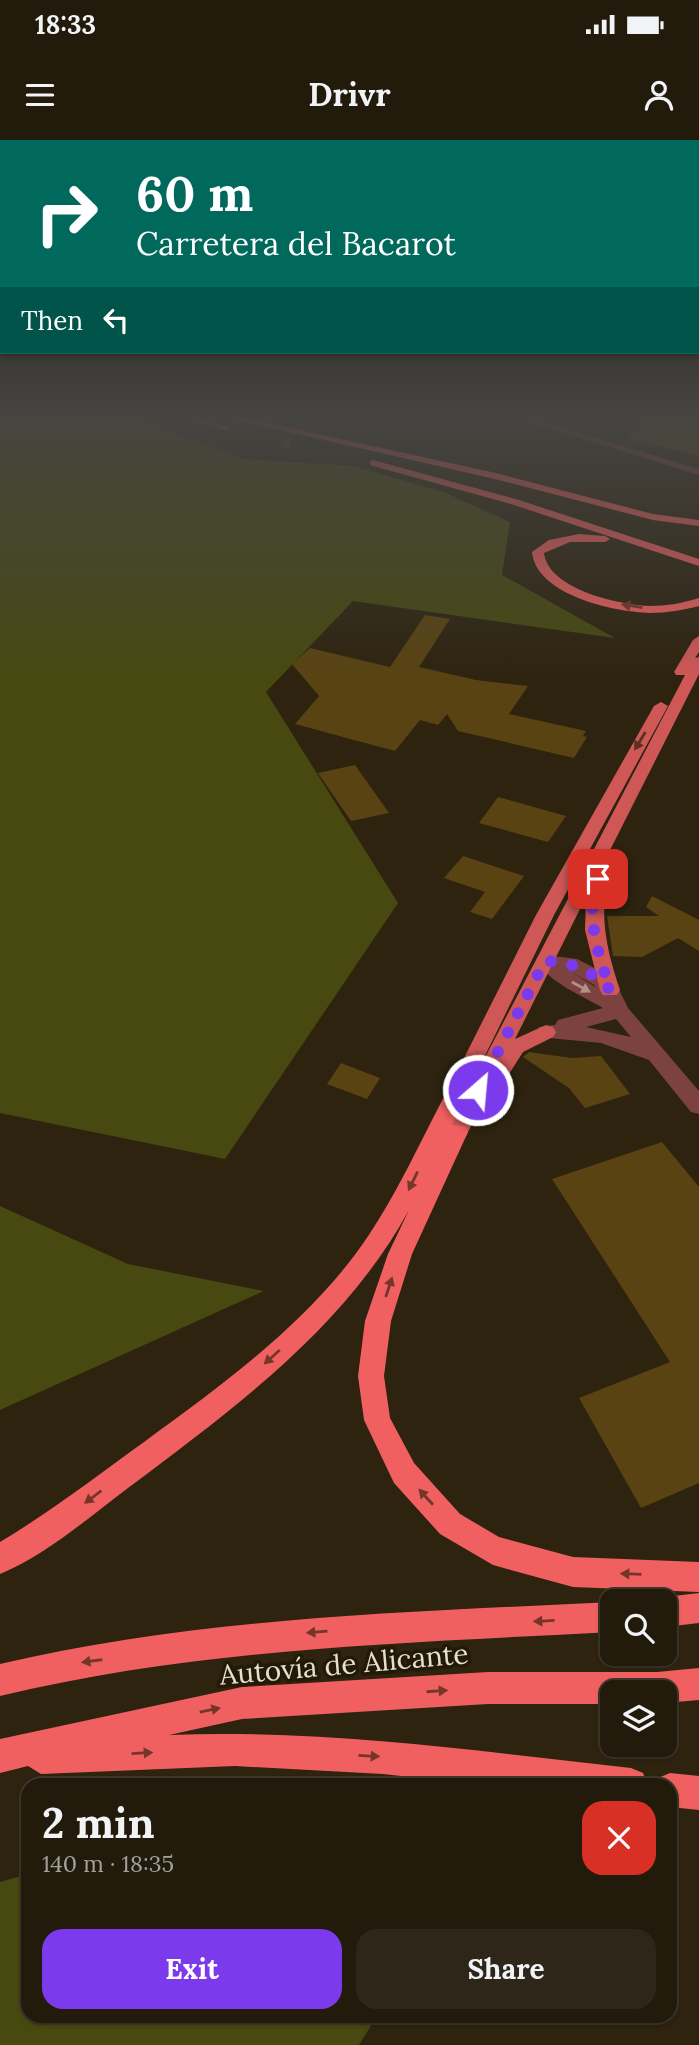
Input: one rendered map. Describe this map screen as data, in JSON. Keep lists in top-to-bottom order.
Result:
{
  "streets": {
    "highway": ["Autovía de Alicante"]
  },
  "page": {
    "status": "18:33",
    "header": "Drivr",
    "turn": ["60 m", "Carretera del Bacarot"],
    "then": "Then",
    "heading": ["2 min", "140 m · 18:35"],
    "buttons": ["Exit", "Share"]
  }
}
